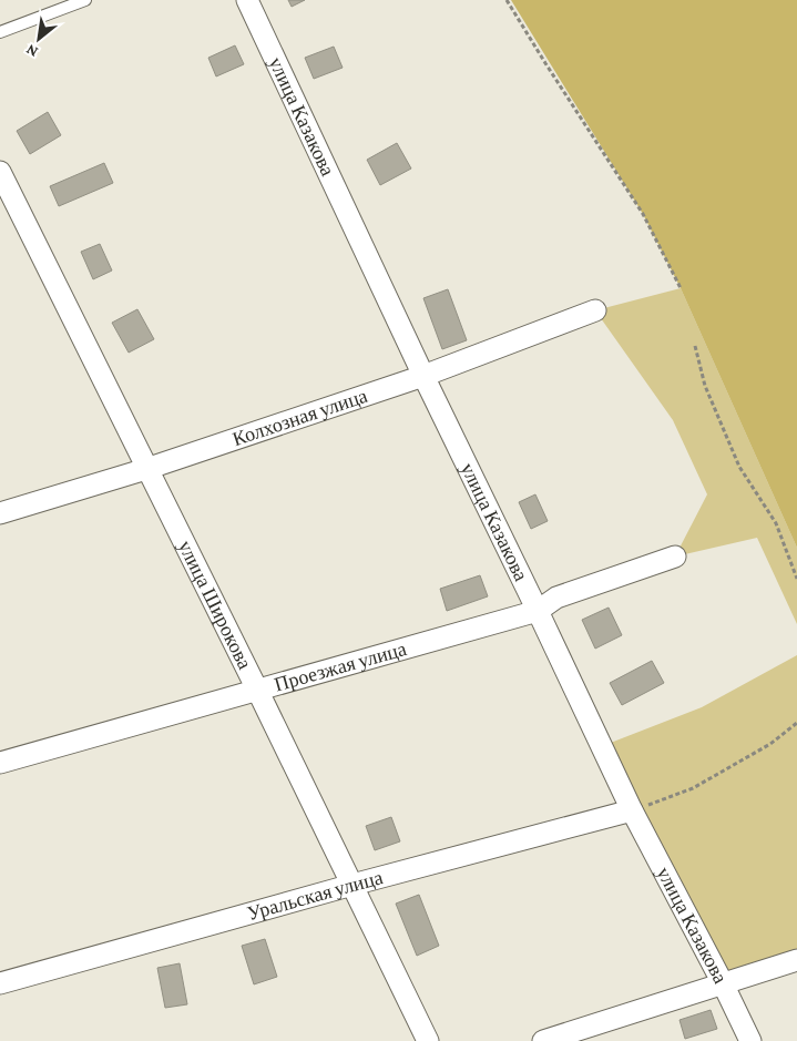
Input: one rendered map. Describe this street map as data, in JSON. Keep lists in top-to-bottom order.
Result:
{
  "streets": {
    "street": [
      "улица Казакова",
      "Колхозная улица",
      "улица Широкова",
      "Проезжая улица",
      "Уральская улица"
    ]
  },
  "crossings": [
    ["улица Казакова", "Колхозная улица"],
    ["улица Казакова", "Проезжая улица"],
    ["улица Казакова", "Уральская улица"],
    ["Колхозная улица", "улица Широкова"],
    ["улица Широкова", "Проезжая улица"],
    ["улица Широкова", "Уральская улица"]
  ],
  "north": "bottom left"
}
